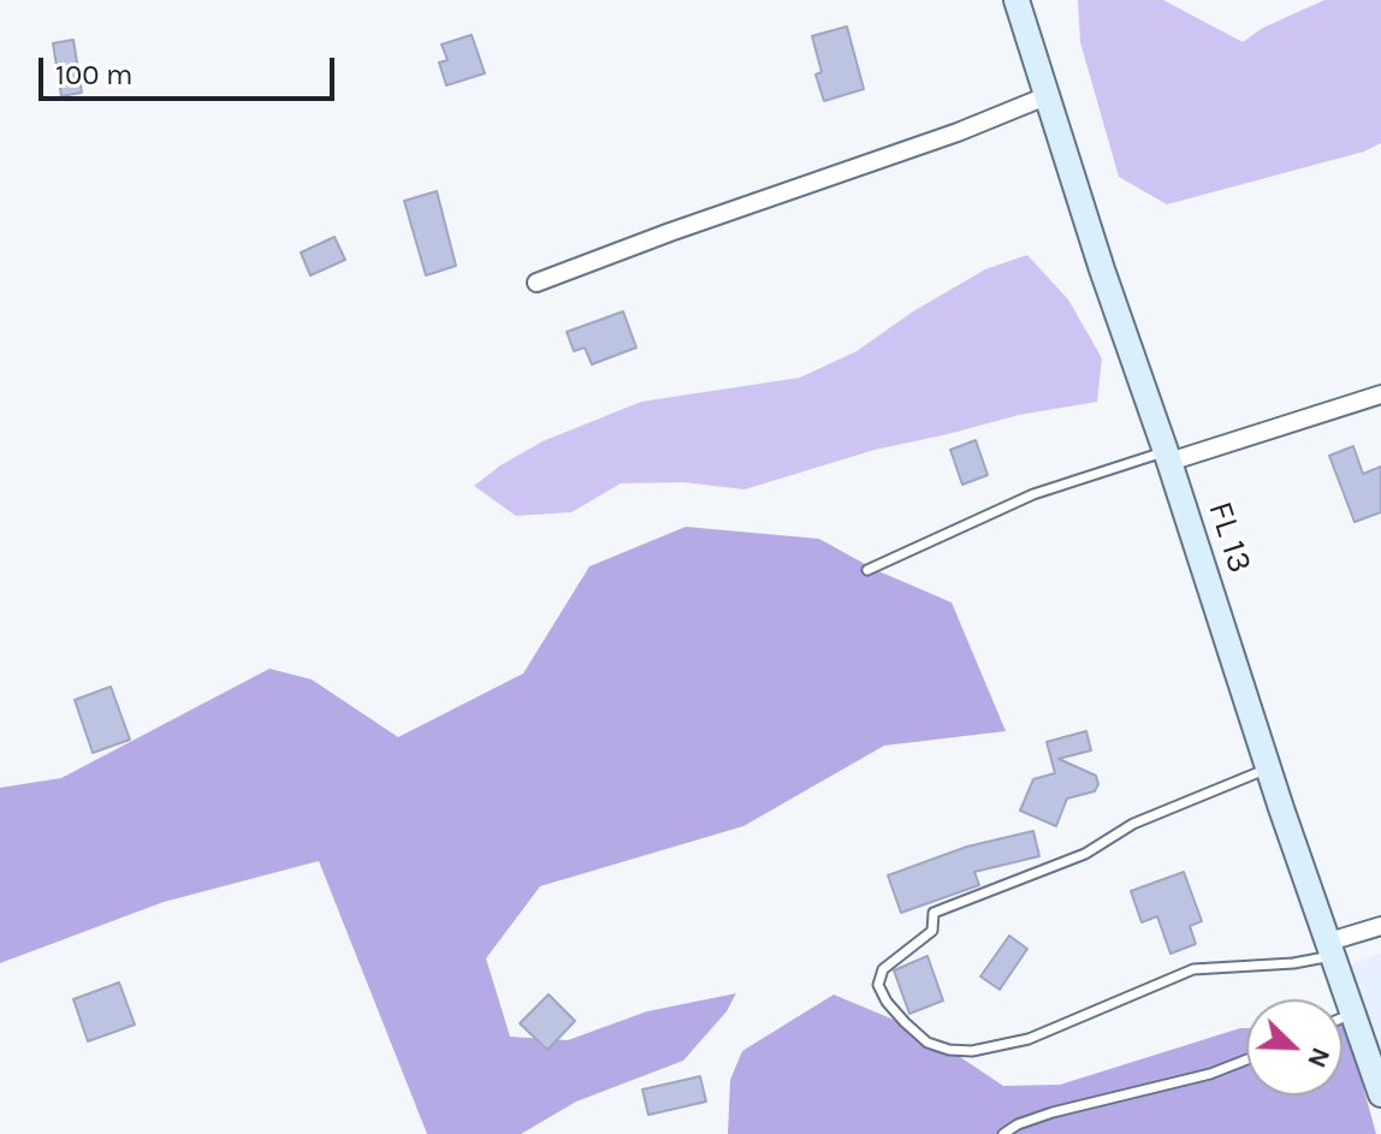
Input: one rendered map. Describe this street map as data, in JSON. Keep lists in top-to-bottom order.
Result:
{
  "streets": {
    "main road": ["FL 13"]
  },
  "scale_bar": "100 m",
  "north": "bottom right"
}
